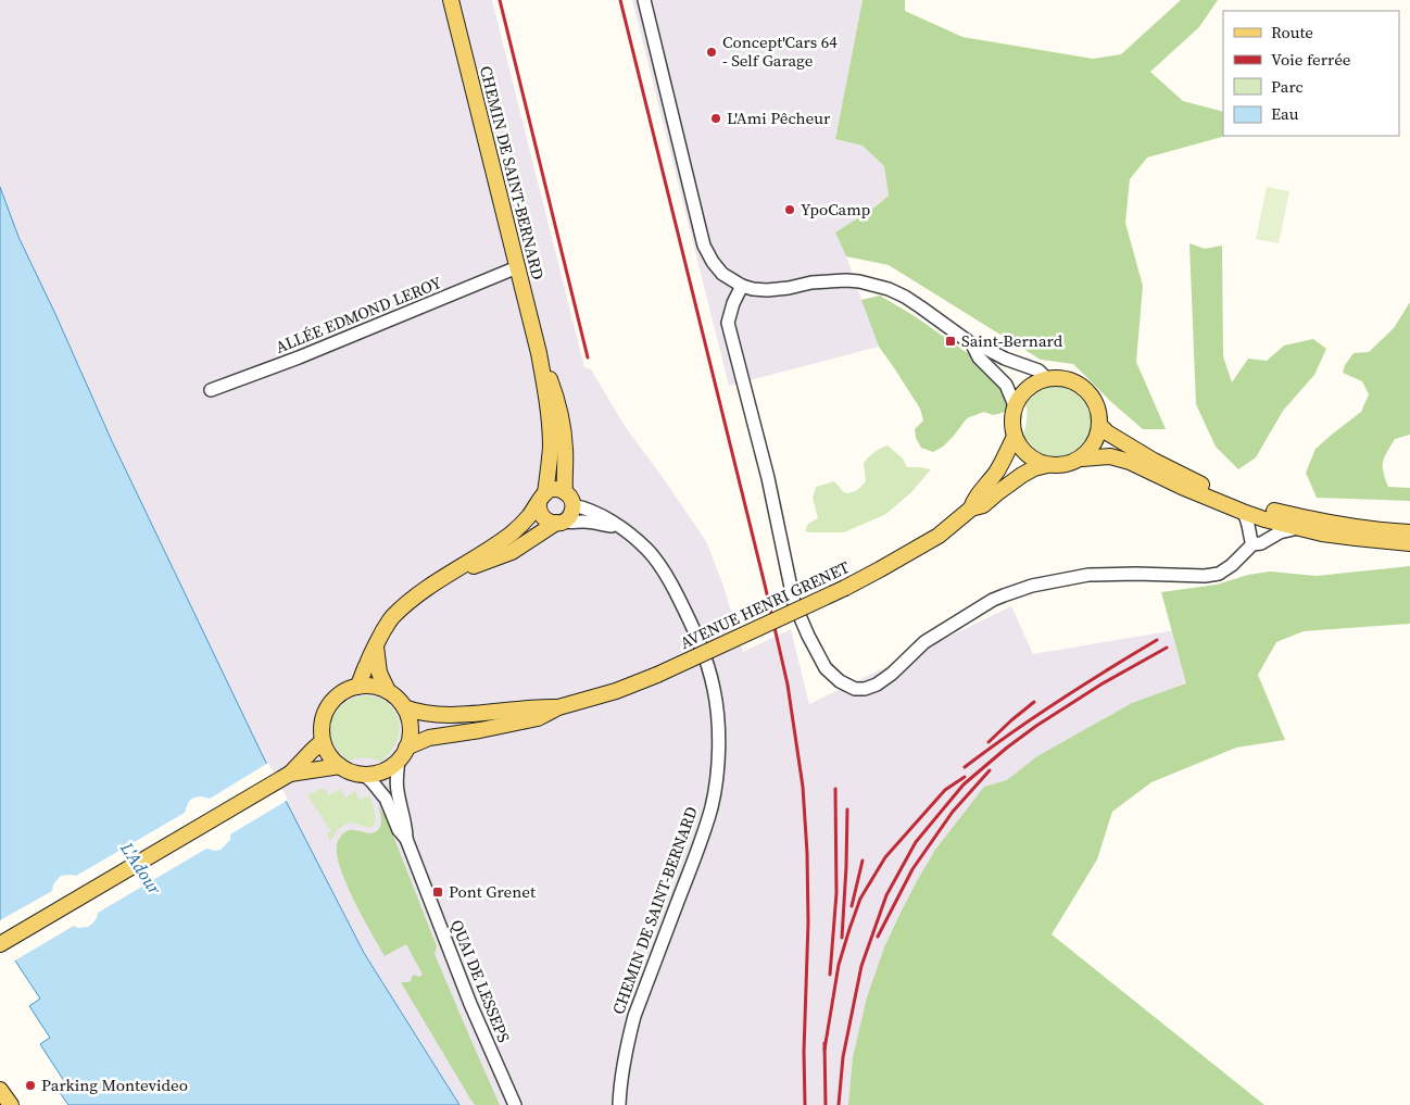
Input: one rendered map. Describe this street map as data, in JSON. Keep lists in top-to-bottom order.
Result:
{
  "streets": {
    "main road": ["CHEMIN DE SAINT-BERNARD", "AVENUE HENRI GRENET"],
    "street": ["ALLÉE EDMOND LEROY", "QUAI DE LESSEPS"]
  },
  "crossings": [
    ["CHEMIN DE SAINT-BERNARD", "ALLÉE EDMOND LEROY"],
    ["AVENUE HENRI GRENET", "QUAI DE LESSEPS"]
  ],
  "water": ["L'Adour"],
  "places": {
    "other": [
      "Concept'Cars 64 - Self Garage",
      "L'Ami Pêcheur",
      "YpoCamp",
      "Parking Montevideo"
    ],
    "transit": ["Saint-Bernard", "Pont Grenet"]
  },
  "legend": [
    "Route",
    "Voie ferrée",
    "Parc",
    "Eau"
  ]
}
